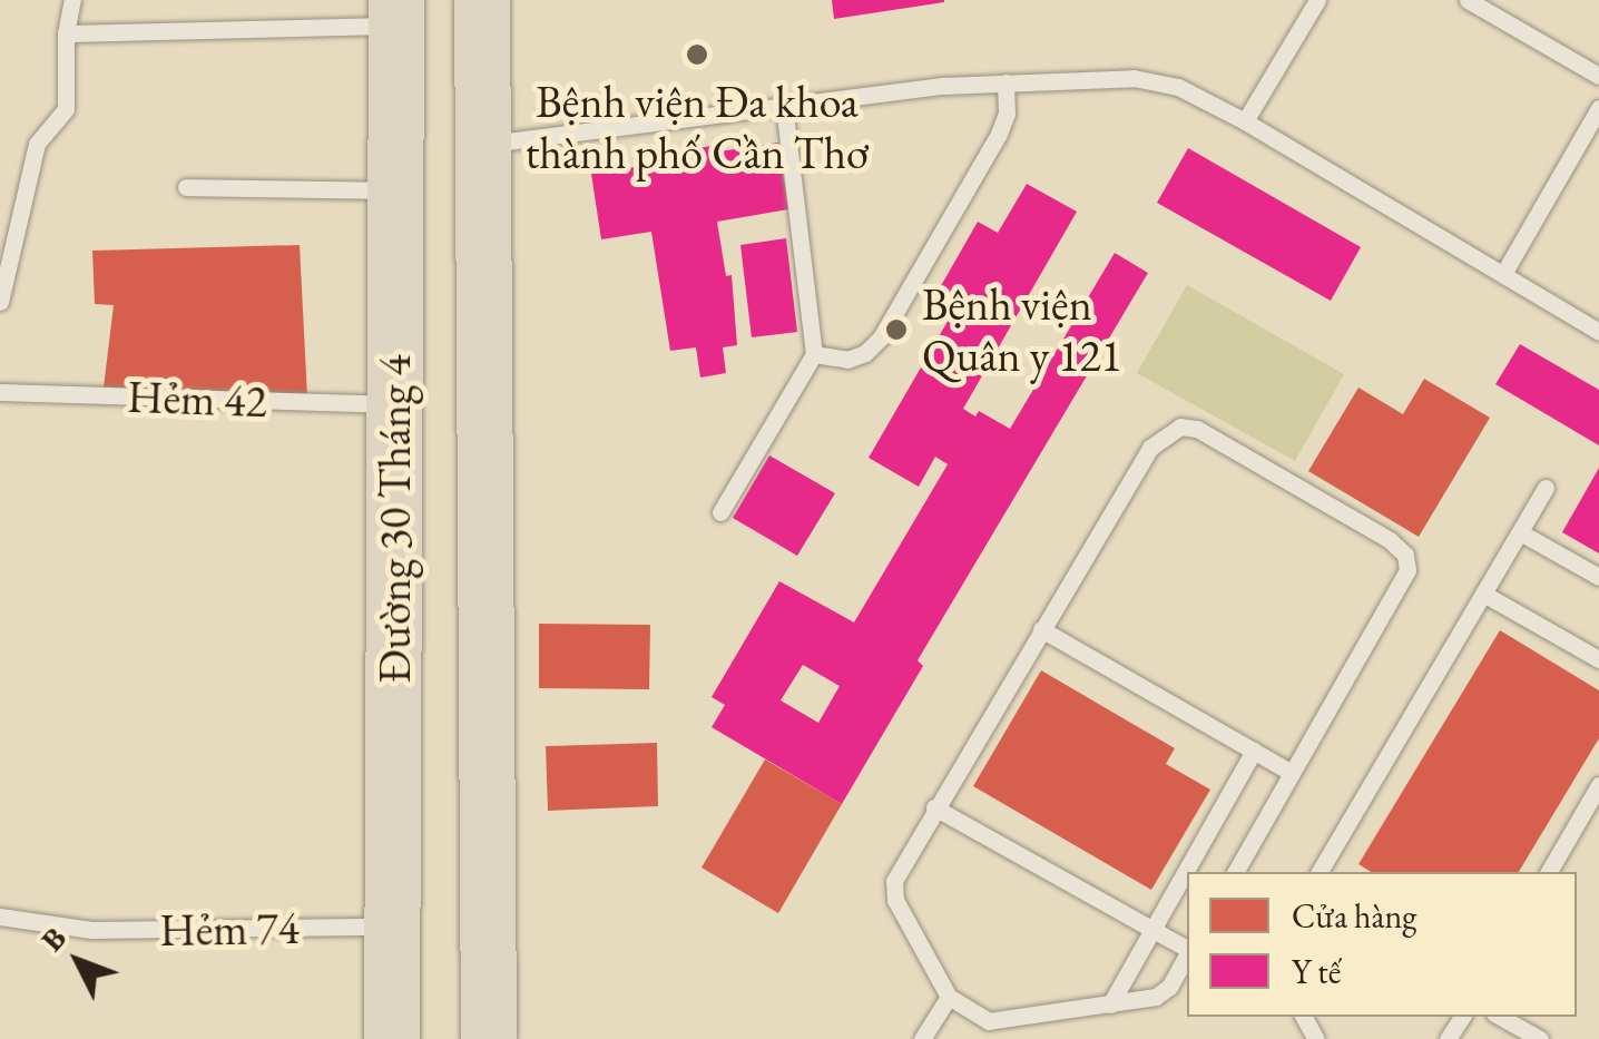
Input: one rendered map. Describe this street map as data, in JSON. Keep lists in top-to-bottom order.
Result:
{
  "streets": {
    "main road": ["Đường 30 Tháng 4"],
    "lane": ["Hẻm 42", "Hẻm 74"]
  },
  "crossings": [
    ["Hẻm 42", "Đường 30 Tháng 4"],
    ["Đường 30 Tháng 4", "Hẻm 74"]
  ],
  "places": ["Bệnh viện Đa khoa thành phố Cần Thơ", "Bệnh viện Quân y 121"],
  "legend": ["Cửa hàng", "Y tế"],
  "north": "top left"
}
